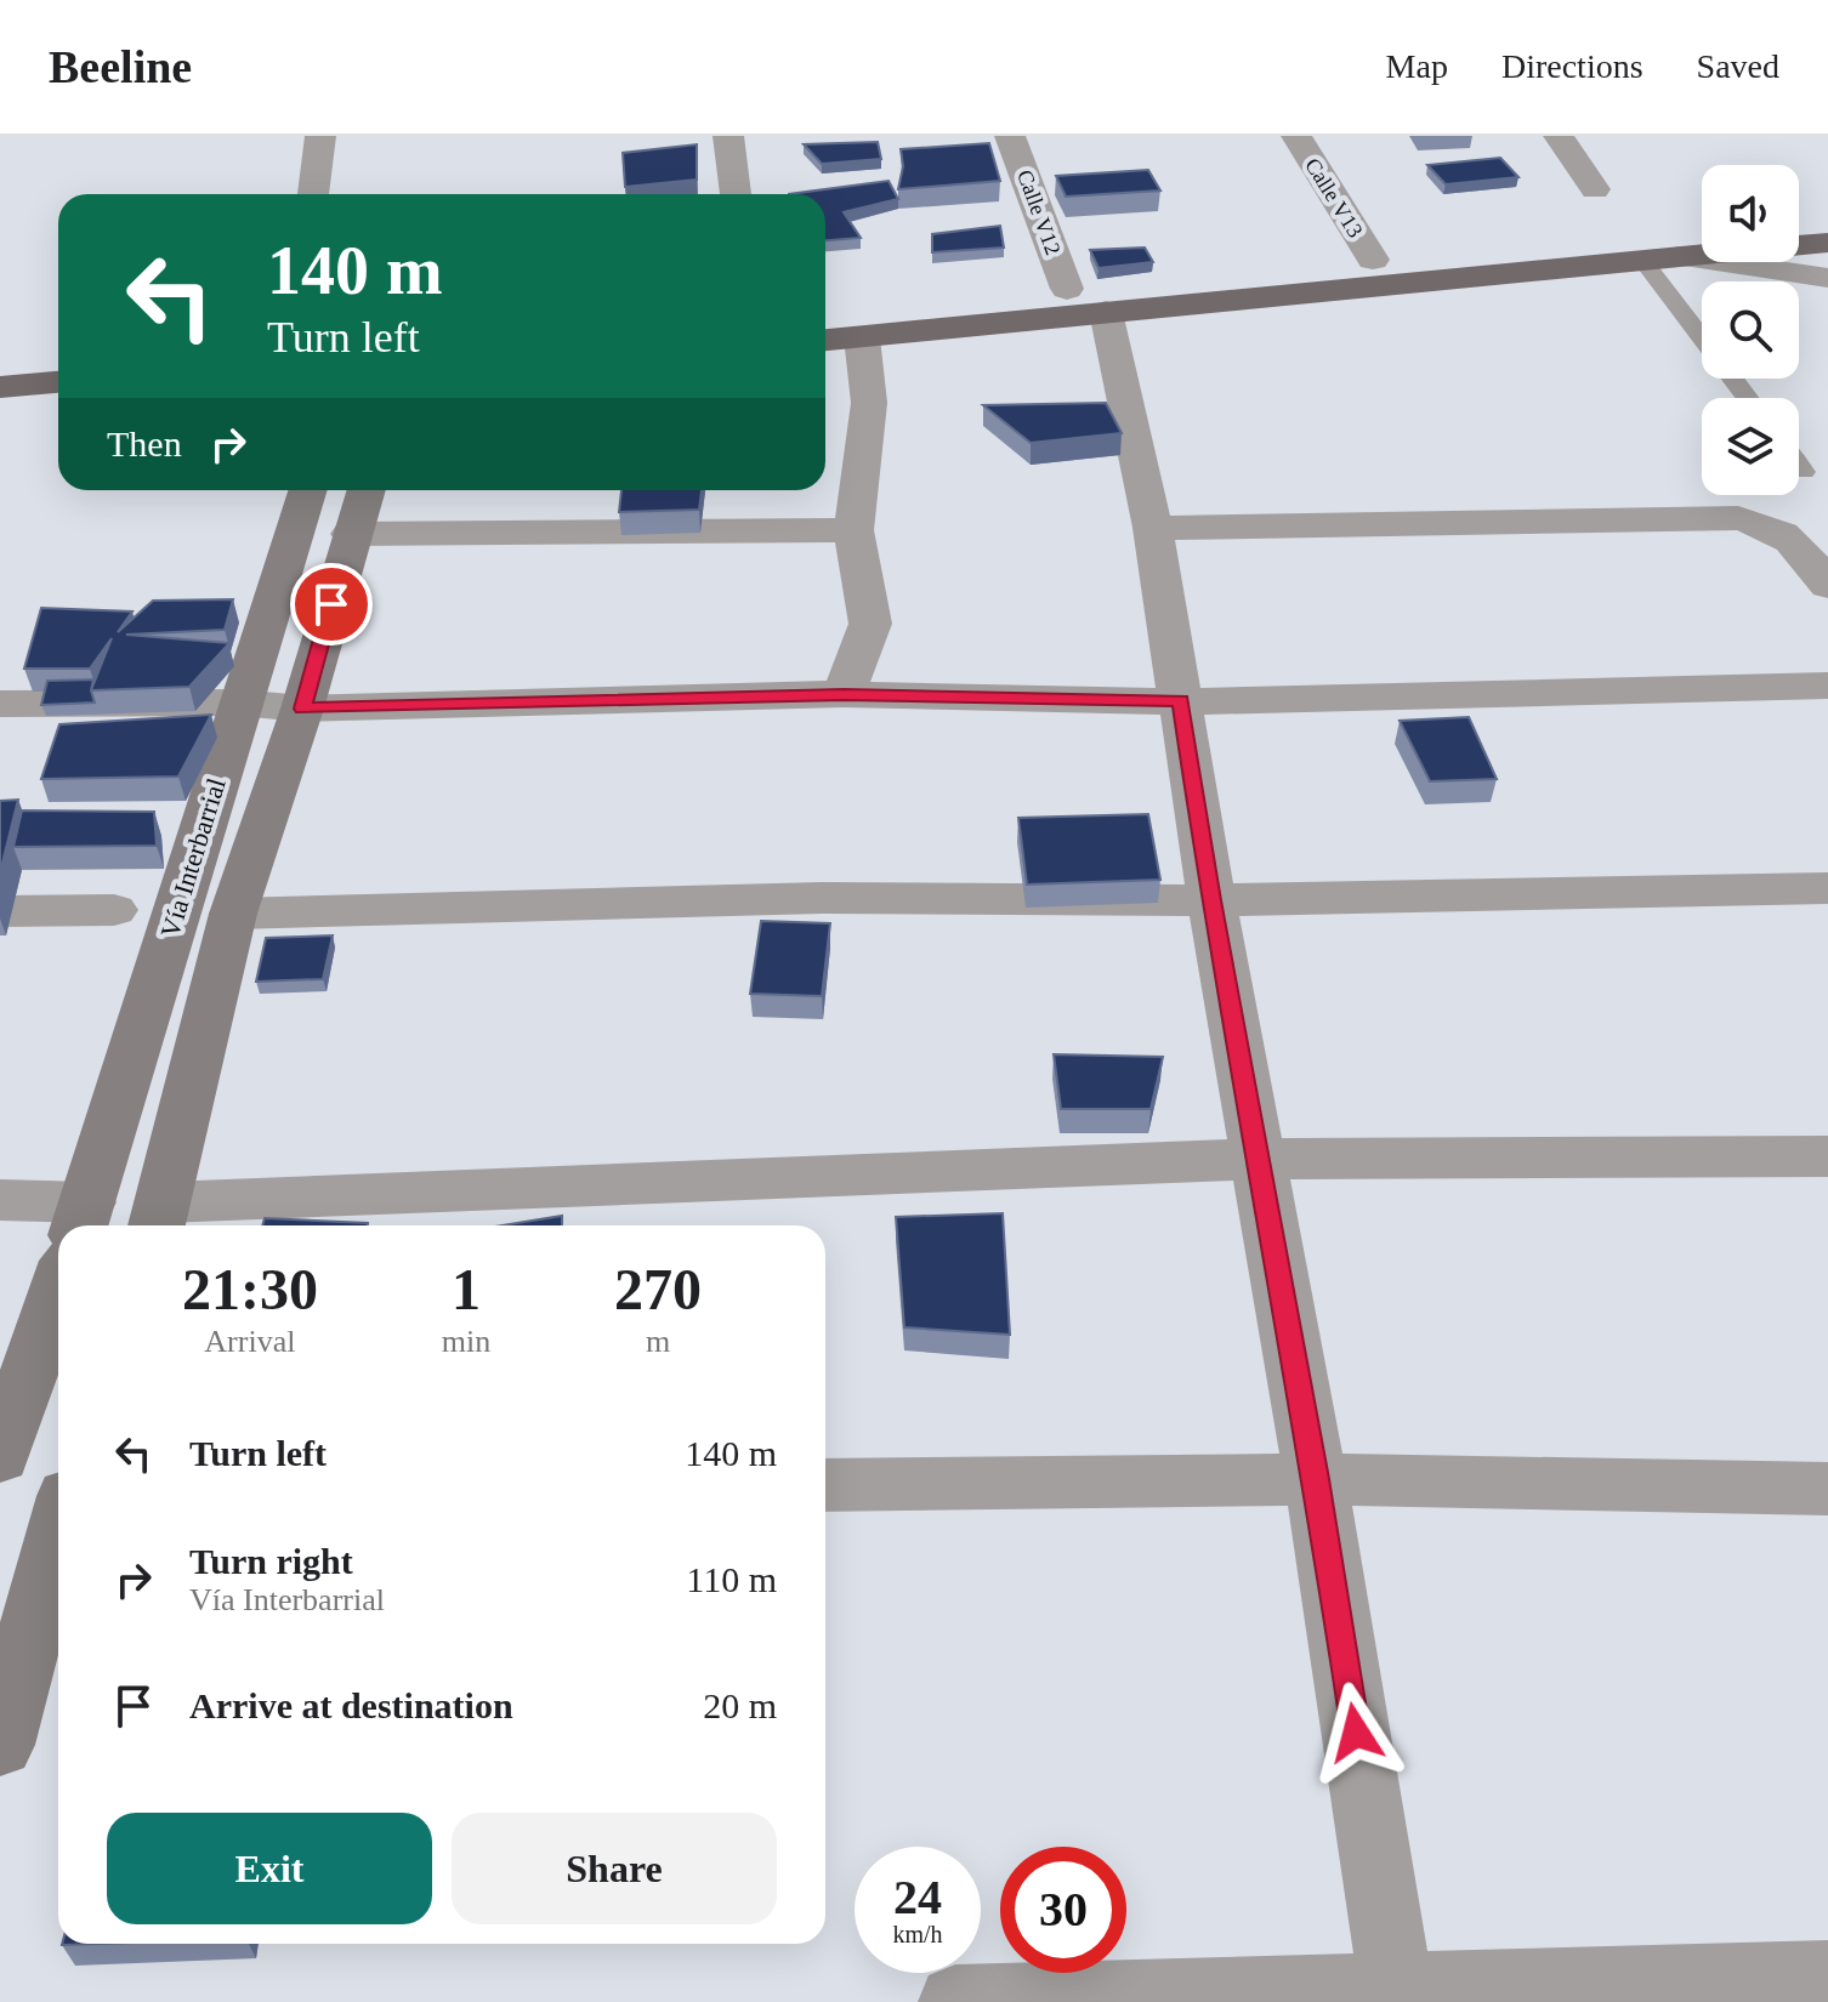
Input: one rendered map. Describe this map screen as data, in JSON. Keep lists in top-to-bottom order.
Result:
{
  "streets": {
    "main road": ["Vía Interbarrial"],
    "street": ["Calle V13", "Calle V12"]
  },
  "page": {
    "header": "Beeline",
    "nav": ["Map", "Directions", "Saved"],
    "turn": ["140 m", "Turn left"],
    "then": "Then",
    "eta": [
      "21:30",
      "Arrival",
      "1",
      "min",
      "270",
      "m"
    ],
    "list": [
      {
        "name": "Turn left",
        "value": "140 m"
      },
      {
        "name": "Turn right",
        "note": "Vía Interbarrial",
        "value": "110 m"
      },
      {
        "name": "Arrive at destination",
        "value": "20 m"
      }
    ],
    "buttons": ["Exit", "Share"],
    "speed": "24 km/h",
    "limit": "30"
  }
}
